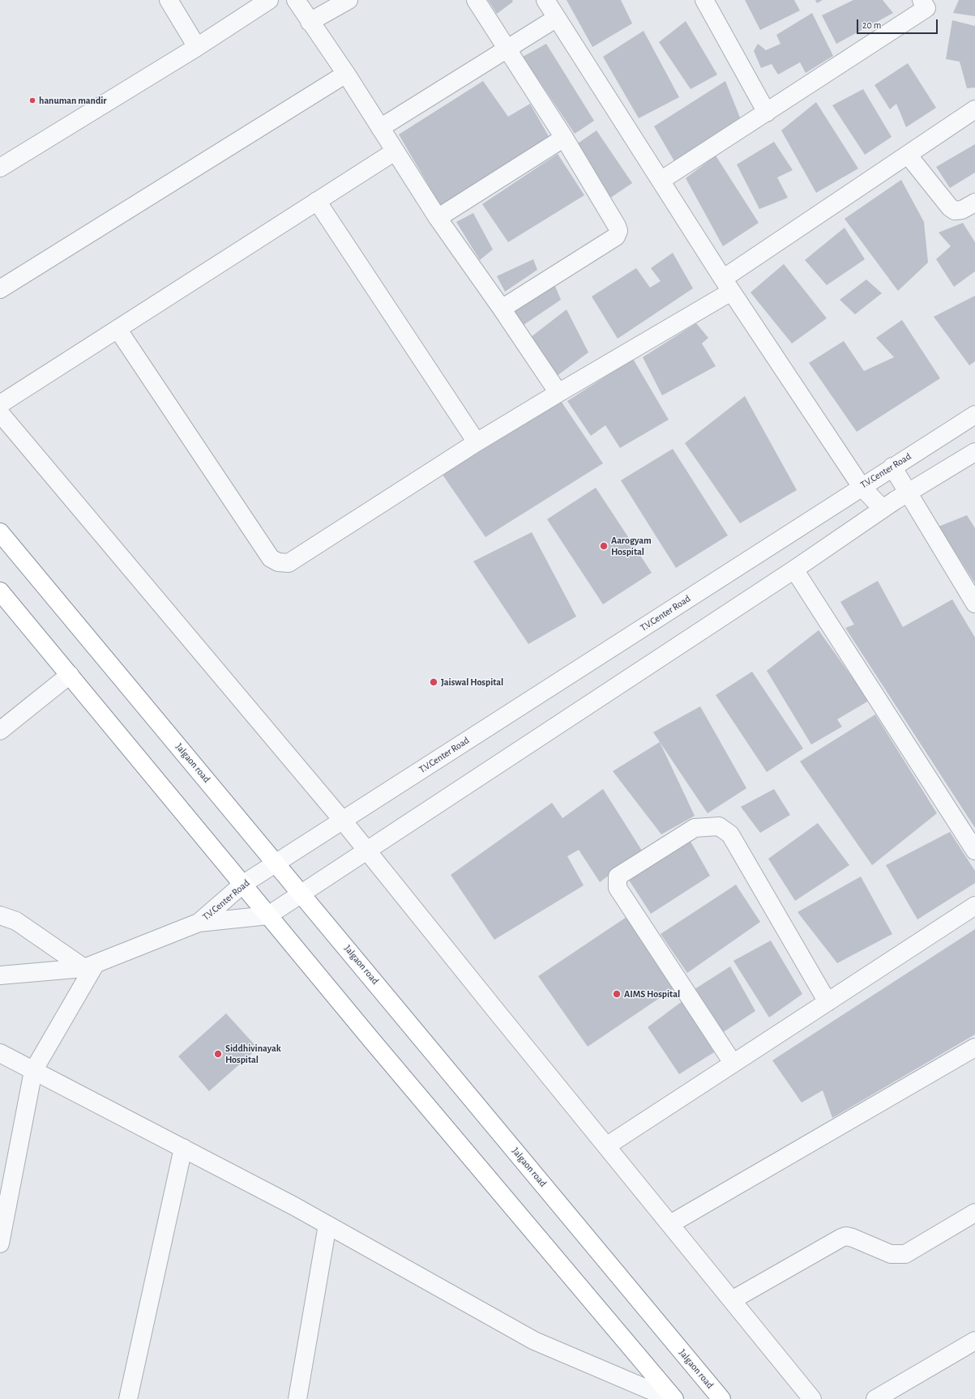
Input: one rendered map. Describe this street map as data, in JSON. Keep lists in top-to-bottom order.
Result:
{
  "streets": {
    "highway": ["Jalgaon road"],
    "street": ["T.V.Center Road"]
  },
  "crossings": [
    ["T.V.Center Road", "Jalgaon road"]
  ],
  "places": [
    "hanuman mandir",
    "Aarogyam Hospital",
    "Jaiswal Hospital",
    "AIMS Hospital",
    "Siddhivinayak Hospital"
  ],
  "scale_bar": "20 m"
}
